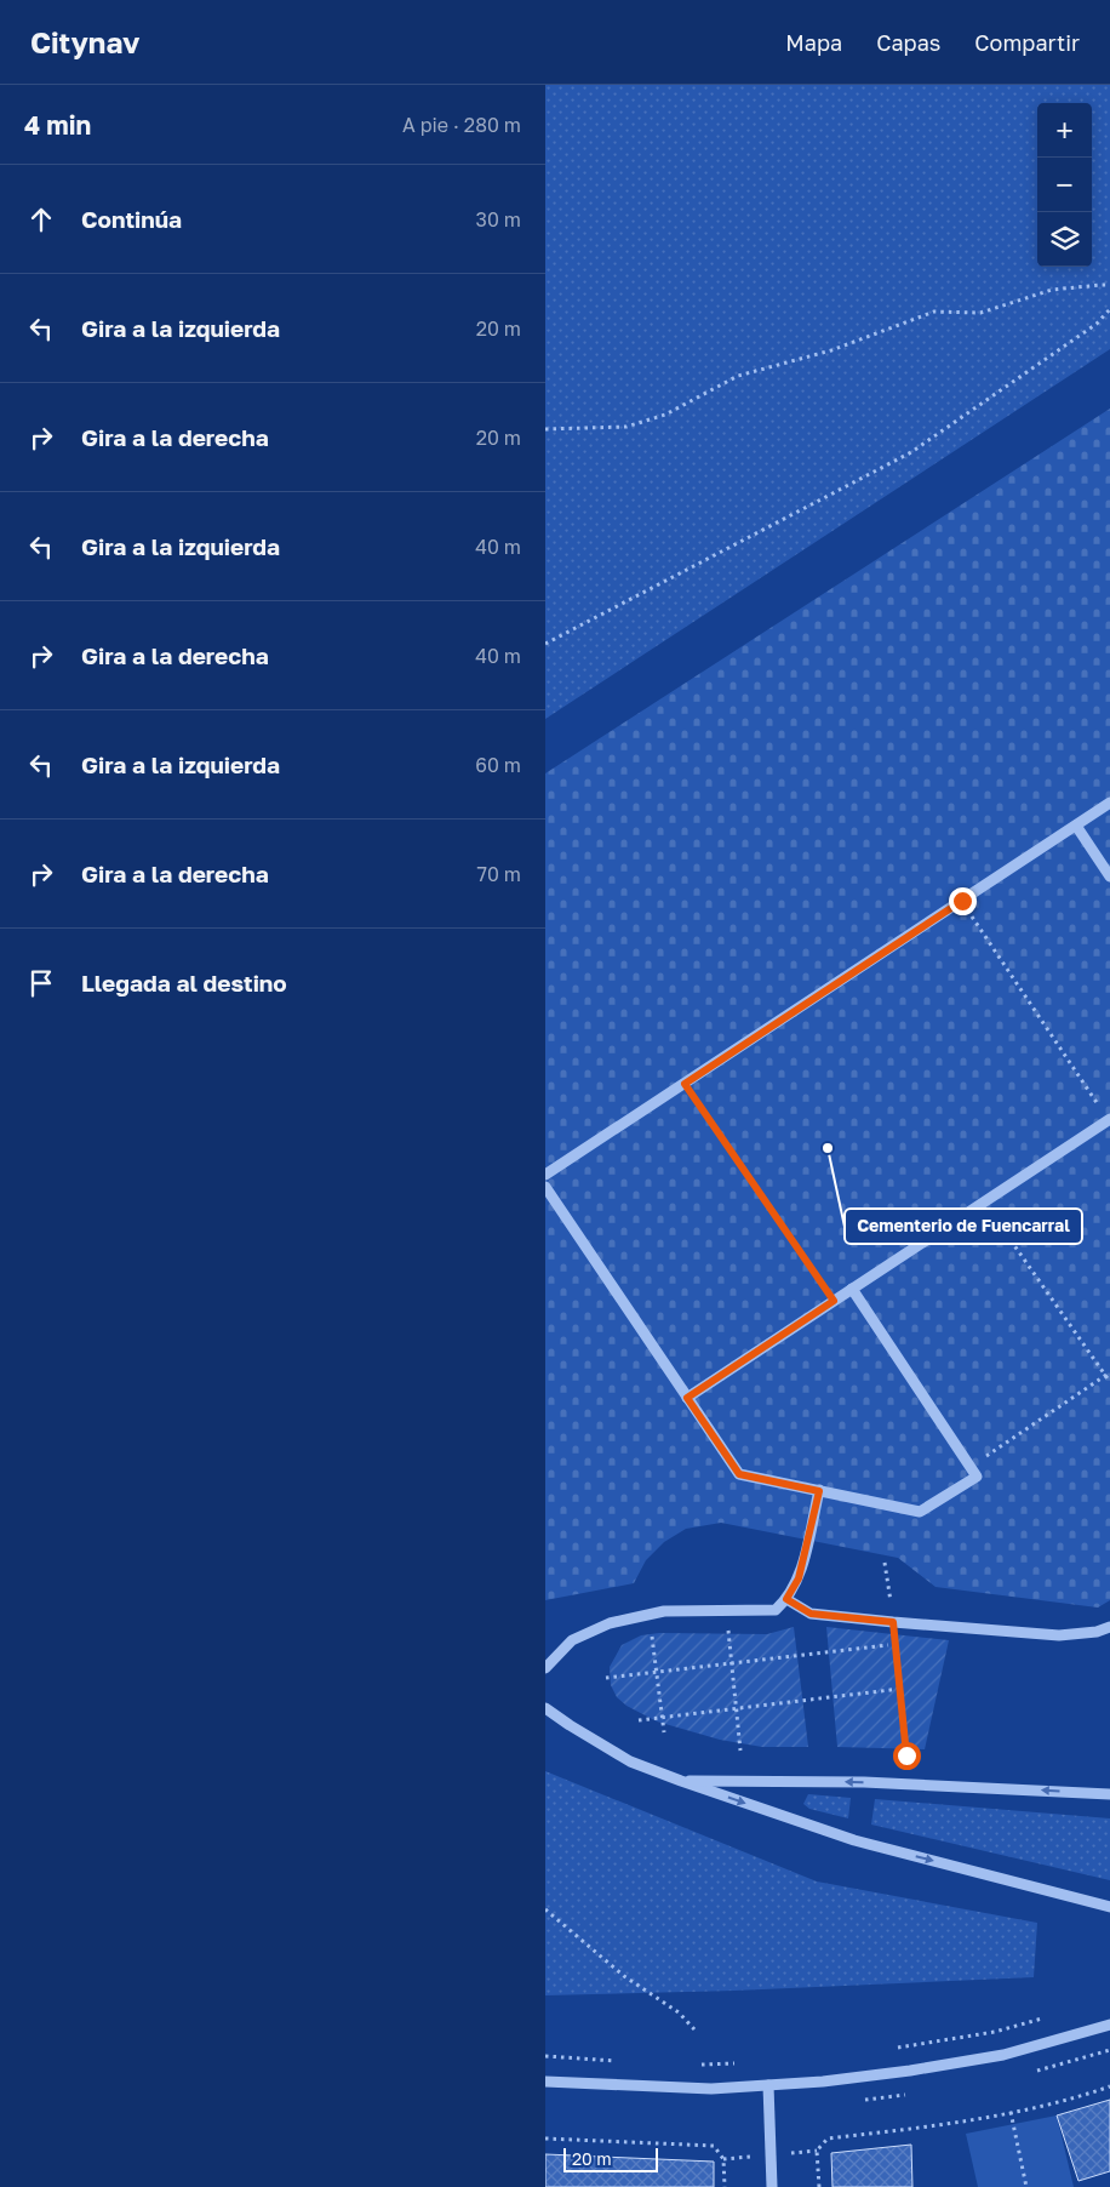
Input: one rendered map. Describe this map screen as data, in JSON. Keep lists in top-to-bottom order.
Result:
{
  "places": ["Cementerio de Fuencarral"],
  "scale_bar": "20 m",
  "page": {
    "header": "Citynav",
    "nav": ["Mapa", "Capas", "Compartir"],
    "heading": ["4 min", "A pie · 280 m"],
    "map_buttons": ["+", "−"],
    "list": [
      ["Continúa", "30 m"],
      ["Gira a la izquierda", "20 m"],
      ["Gira a la derecha", "20 m"],
      ["Gira a la izquierda", "40 m"],
      ["Gira a la derecha", "40 m"],
      ["Gira a la izquierda", "60 m"],
      ["Gira a la derecha", "70 m"],
      "Llegada al destino"
    ],
    "scale": "20 m"
  }
}
